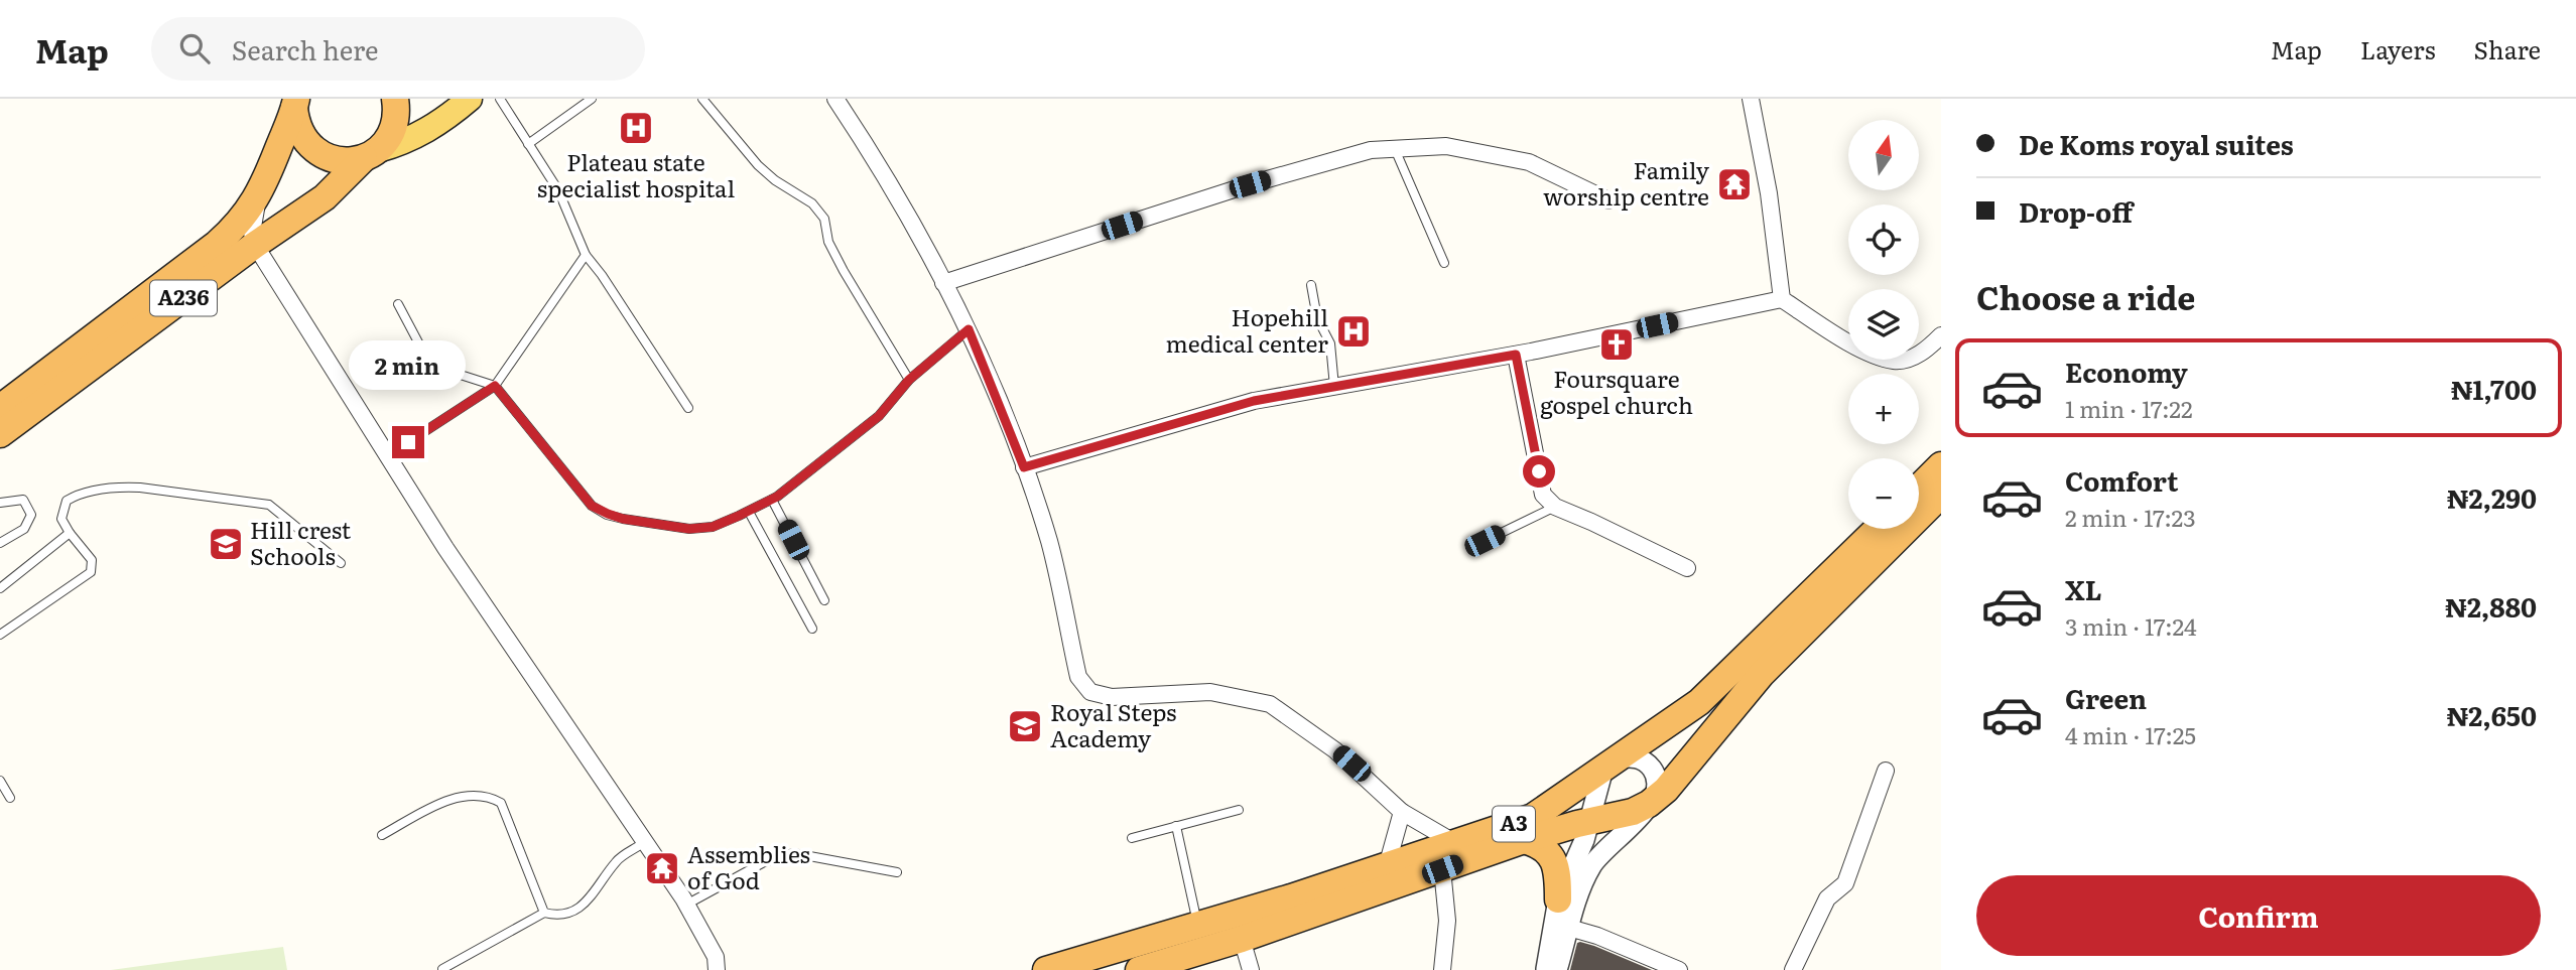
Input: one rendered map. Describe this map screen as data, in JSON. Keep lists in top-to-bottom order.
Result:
{
  "streets": {
    "highway": ["A236", "A3"]
  },
  "places": {
    "hospital": ["Plateau state specialist hospital", "Hopehill medical center"],
    "temple": ["Family worship centre", "Assemblies of God"],
    "church": ["Foursquare gospel church"],
    "school or university": ["Hill crest Schools", "Royal Steps Academy"]
  },
  "north": "top",
  "page": {
    "header": "Map",
    "search": "Search here",
    "nav": ["Map", "Layers", "Share"],
    "banner": ["De Koms royal suites", "Drop-off"],
    "map_buttons": ["+", "−"],
    "heading": "Choose a ride",
    "list": [
      {
        "name": "Economy",
        "note": "1 min · 17:22",
        "value": "₦1,700"
      },
      {
        "name": "Comfort",
        "note": "2 min · 17:23",
        "value": "₦2,290"
      },
      {
        "name": "XL",
        "note": "3 min · 17:24",
        "value": "₦2,880"
      },
      {
        "name": "Green",
        "note": "4 min · 17:25",
        "value": "₦2,650"
      }
    ],
    "bubble": "2 min",
    "buttons": "Confirm"
  }
}
